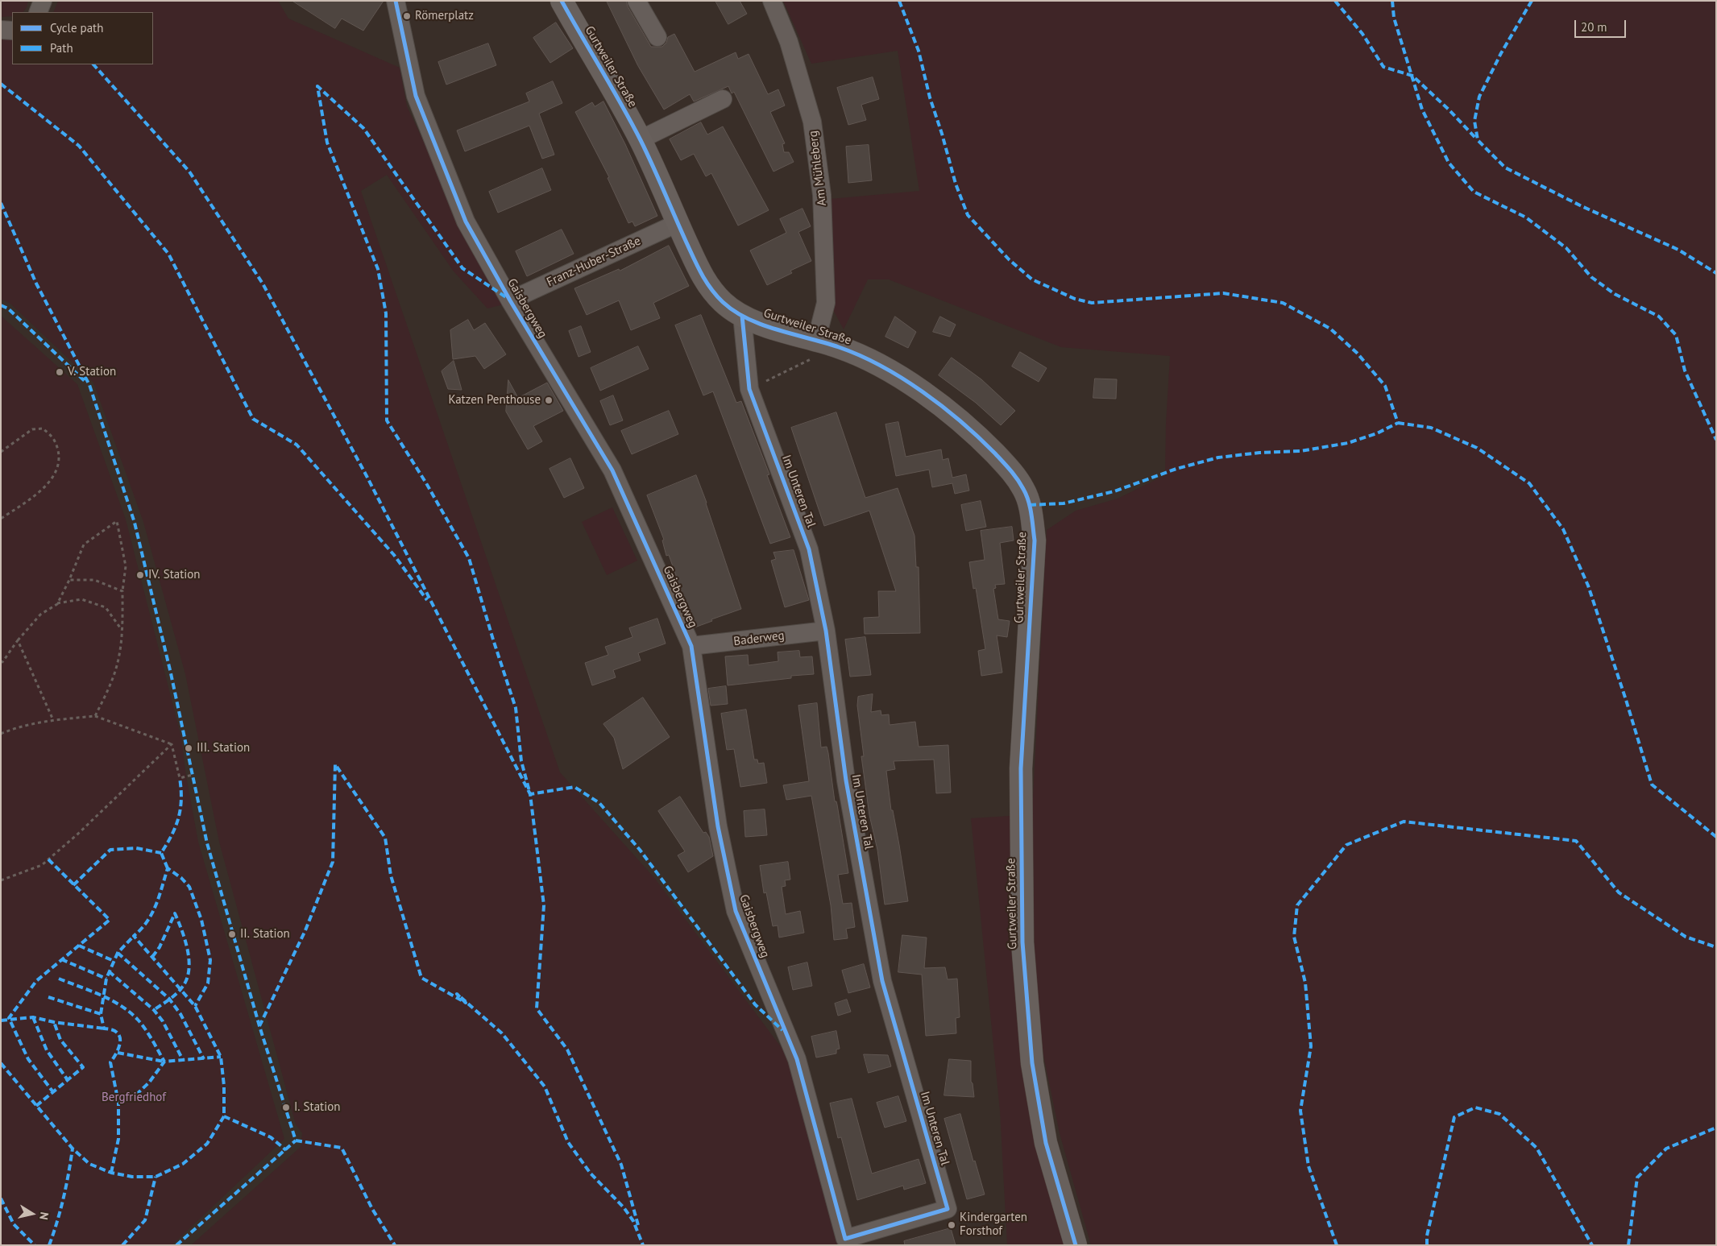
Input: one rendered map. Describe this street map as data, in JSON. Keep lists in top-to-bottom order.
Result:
{
  "streets": {
    "main road": ["Gurtweiler Straße"],
    "street": [
      "Am Mühleberg",
      "Franz-Huber-Straße",
      "Gaisbergweg",
      "Im Unteren Tal",
      "Baderweg"
    ]
  },
  "crossings": [
    ["Gurtweiler Straße", "Am Mühleberg"],
    ["Gurtweiler Straße", "Franz-Huber-Straße"],
    ["Gurtweiler Straße", "Im Unteren Tal"],
    ["Franz-Huber-Straße", "Gaisbergweg"],
    ["Gaisbergweg", "Im Unteren Tal"],
    ["Gaisbergweg", "Baderweg"],
    ["Im Unteren Tal", "Baderweg"]
  ],
  "parks": ["Bergfriedhof"],
  "places": [
    "Römerplatz",
    "V. Station",
    "Katzen Penthouse",
    "IV. Station",
    "III. Station",
    "II. Station",
    "I. Station",
    "Kindergarten Forsthof"
  ],
  "legend": ["Cycle path", "Path"],
  "scale_bar": "20 m",
  "north": "right"
}
